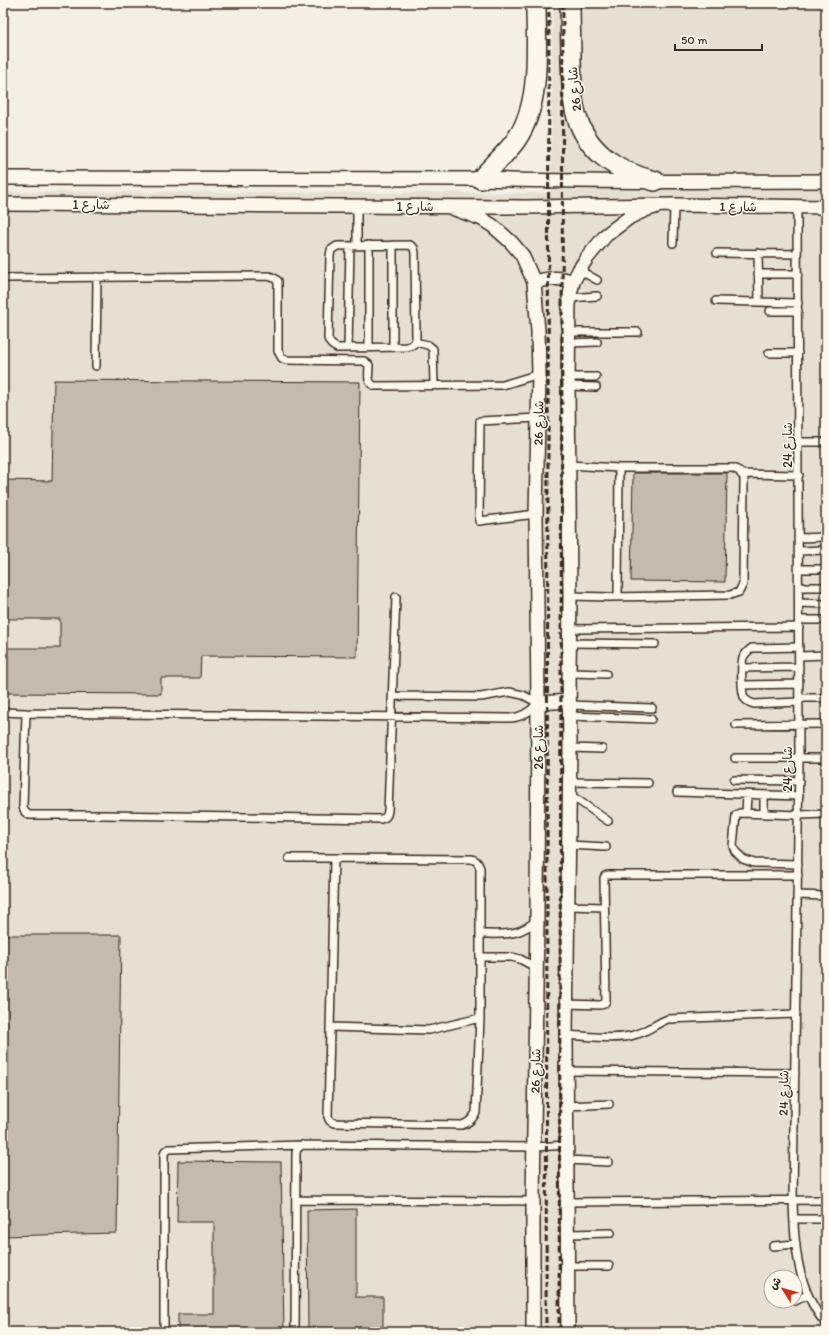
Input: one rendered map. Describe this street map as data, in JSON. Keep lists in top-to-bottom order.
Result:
{
  "streets": {
    "main road": ["شارع 26"],
    "street": ["شارع 1"],
    "lane": ["شارع 24"]
  },
  "crossings": [
    ["شارع 26", "شارع 1"],
    ["شارع 1", "شارع 24"]
  ],
  "scale_bar": "50 m",
  "north": "top left"
}
